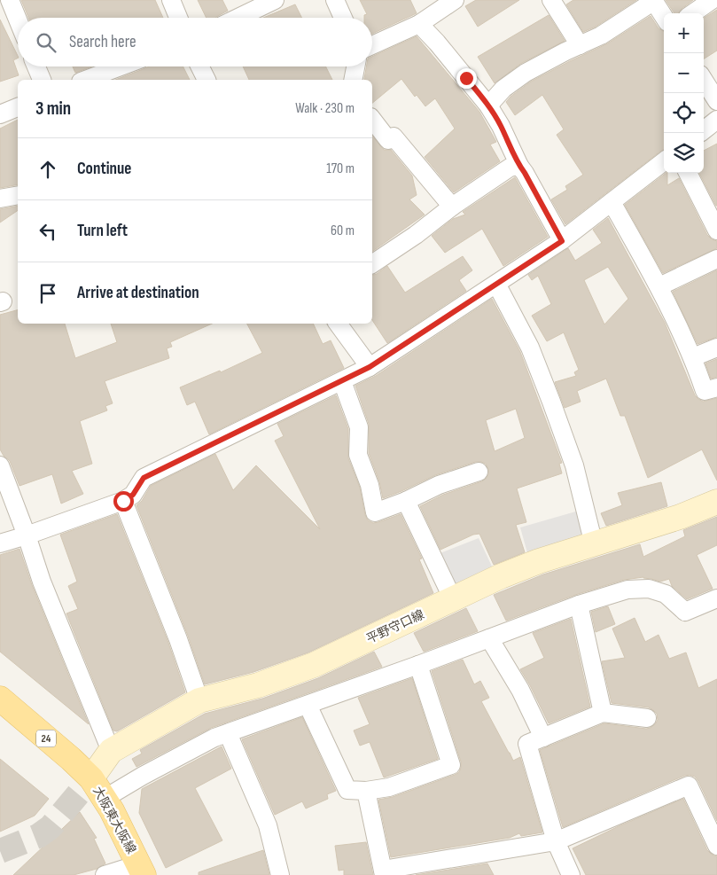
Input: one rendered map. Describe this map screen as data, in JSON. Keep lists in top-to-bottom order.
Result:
{
  "streets": {
    "main road": ["平野守口線", "24", "大阪東大阪線"]
  },
  "crossings": [
    ["平野守口線", "大阪東大阪線"]
  ],
  "page": {
    "map_buttons": ["+", "−"],
    "search": "Search here",
    "heading": ["3 min", "Walk · 230 m"],
    "list": [
      ["Continue", "170 m"],
      ["Turn left", "60 m"],
      "Arrive at destination"
    ]
  }
}
